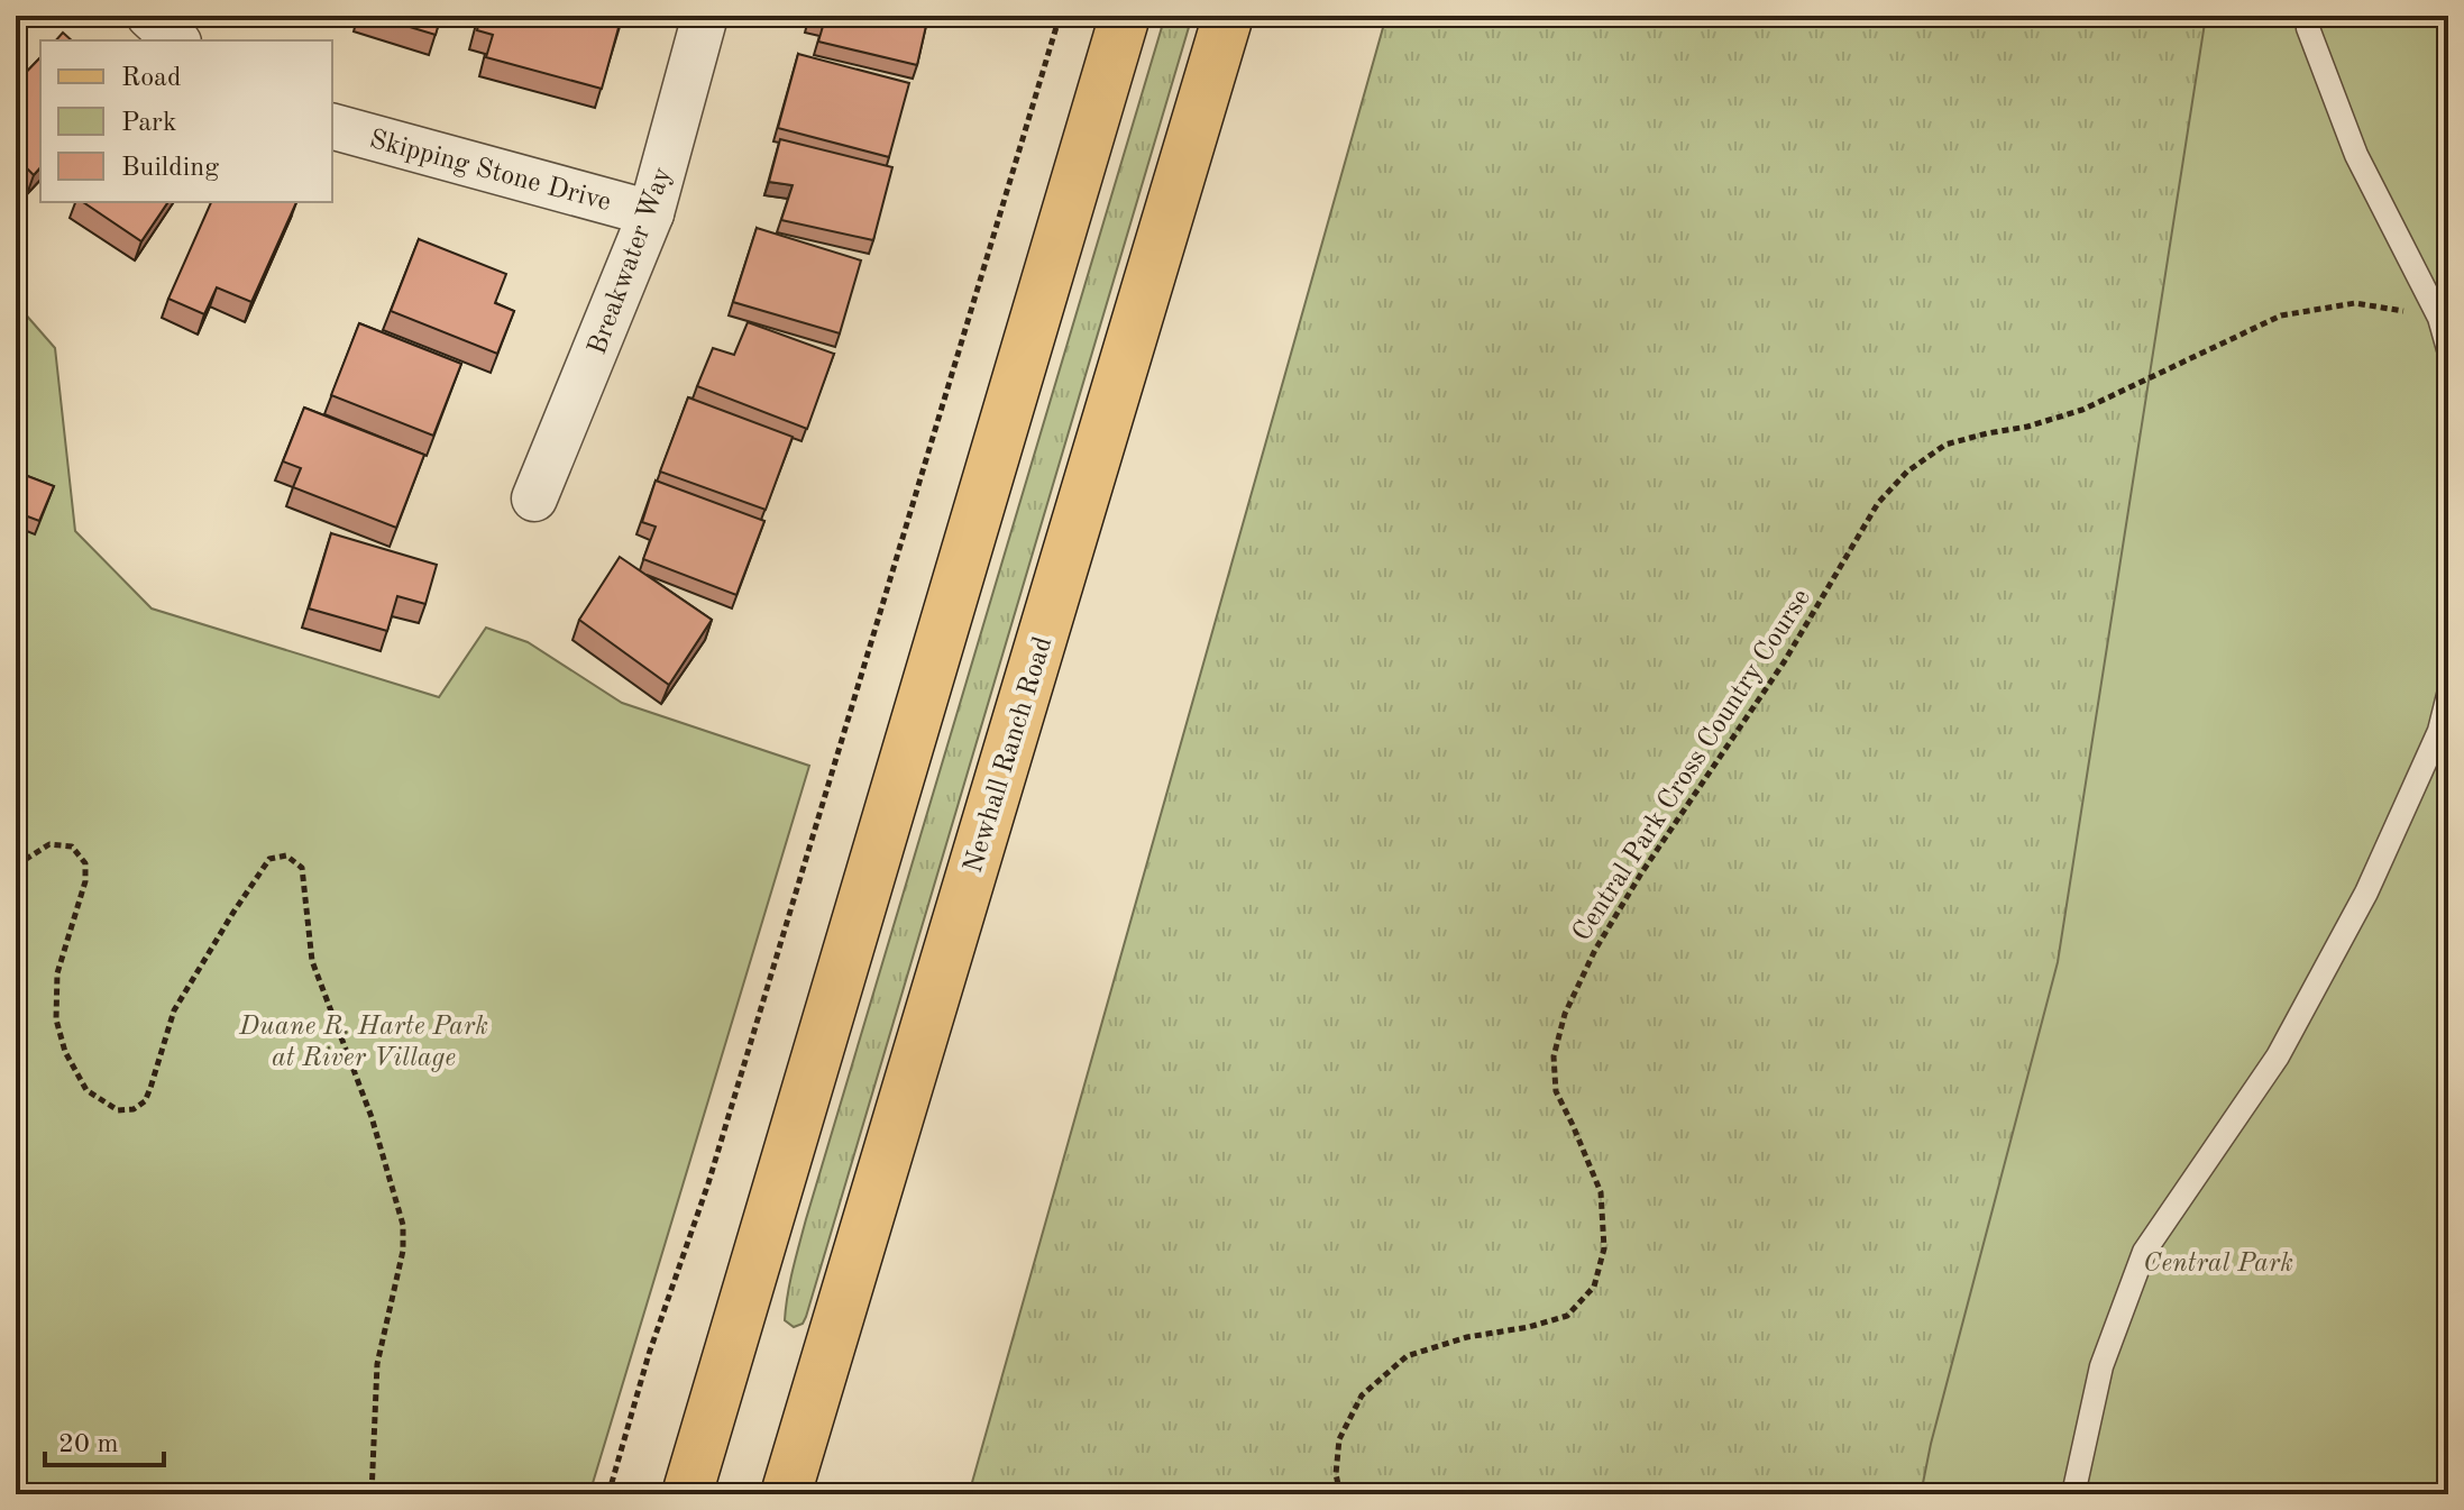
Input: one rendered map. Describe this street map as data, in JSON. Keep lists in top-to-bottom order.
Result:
{
  "streets": {
    "main road": ["Newhall Ranch Road"],
    "street": ["Skipping Stone Drive", "Breakwater Way"],
    "path": ["Central Park Cross Country Course"]
  },
  "crossings": [
    ["Skipping Stone Drive", "Breakwater Way"]
  ],
  "parks": ["Duane R. Harte Park at River Village", "Central Park"],
  "legend": ["Road", "Park", "Building"],
  "scale_bar": "20 m"
}
